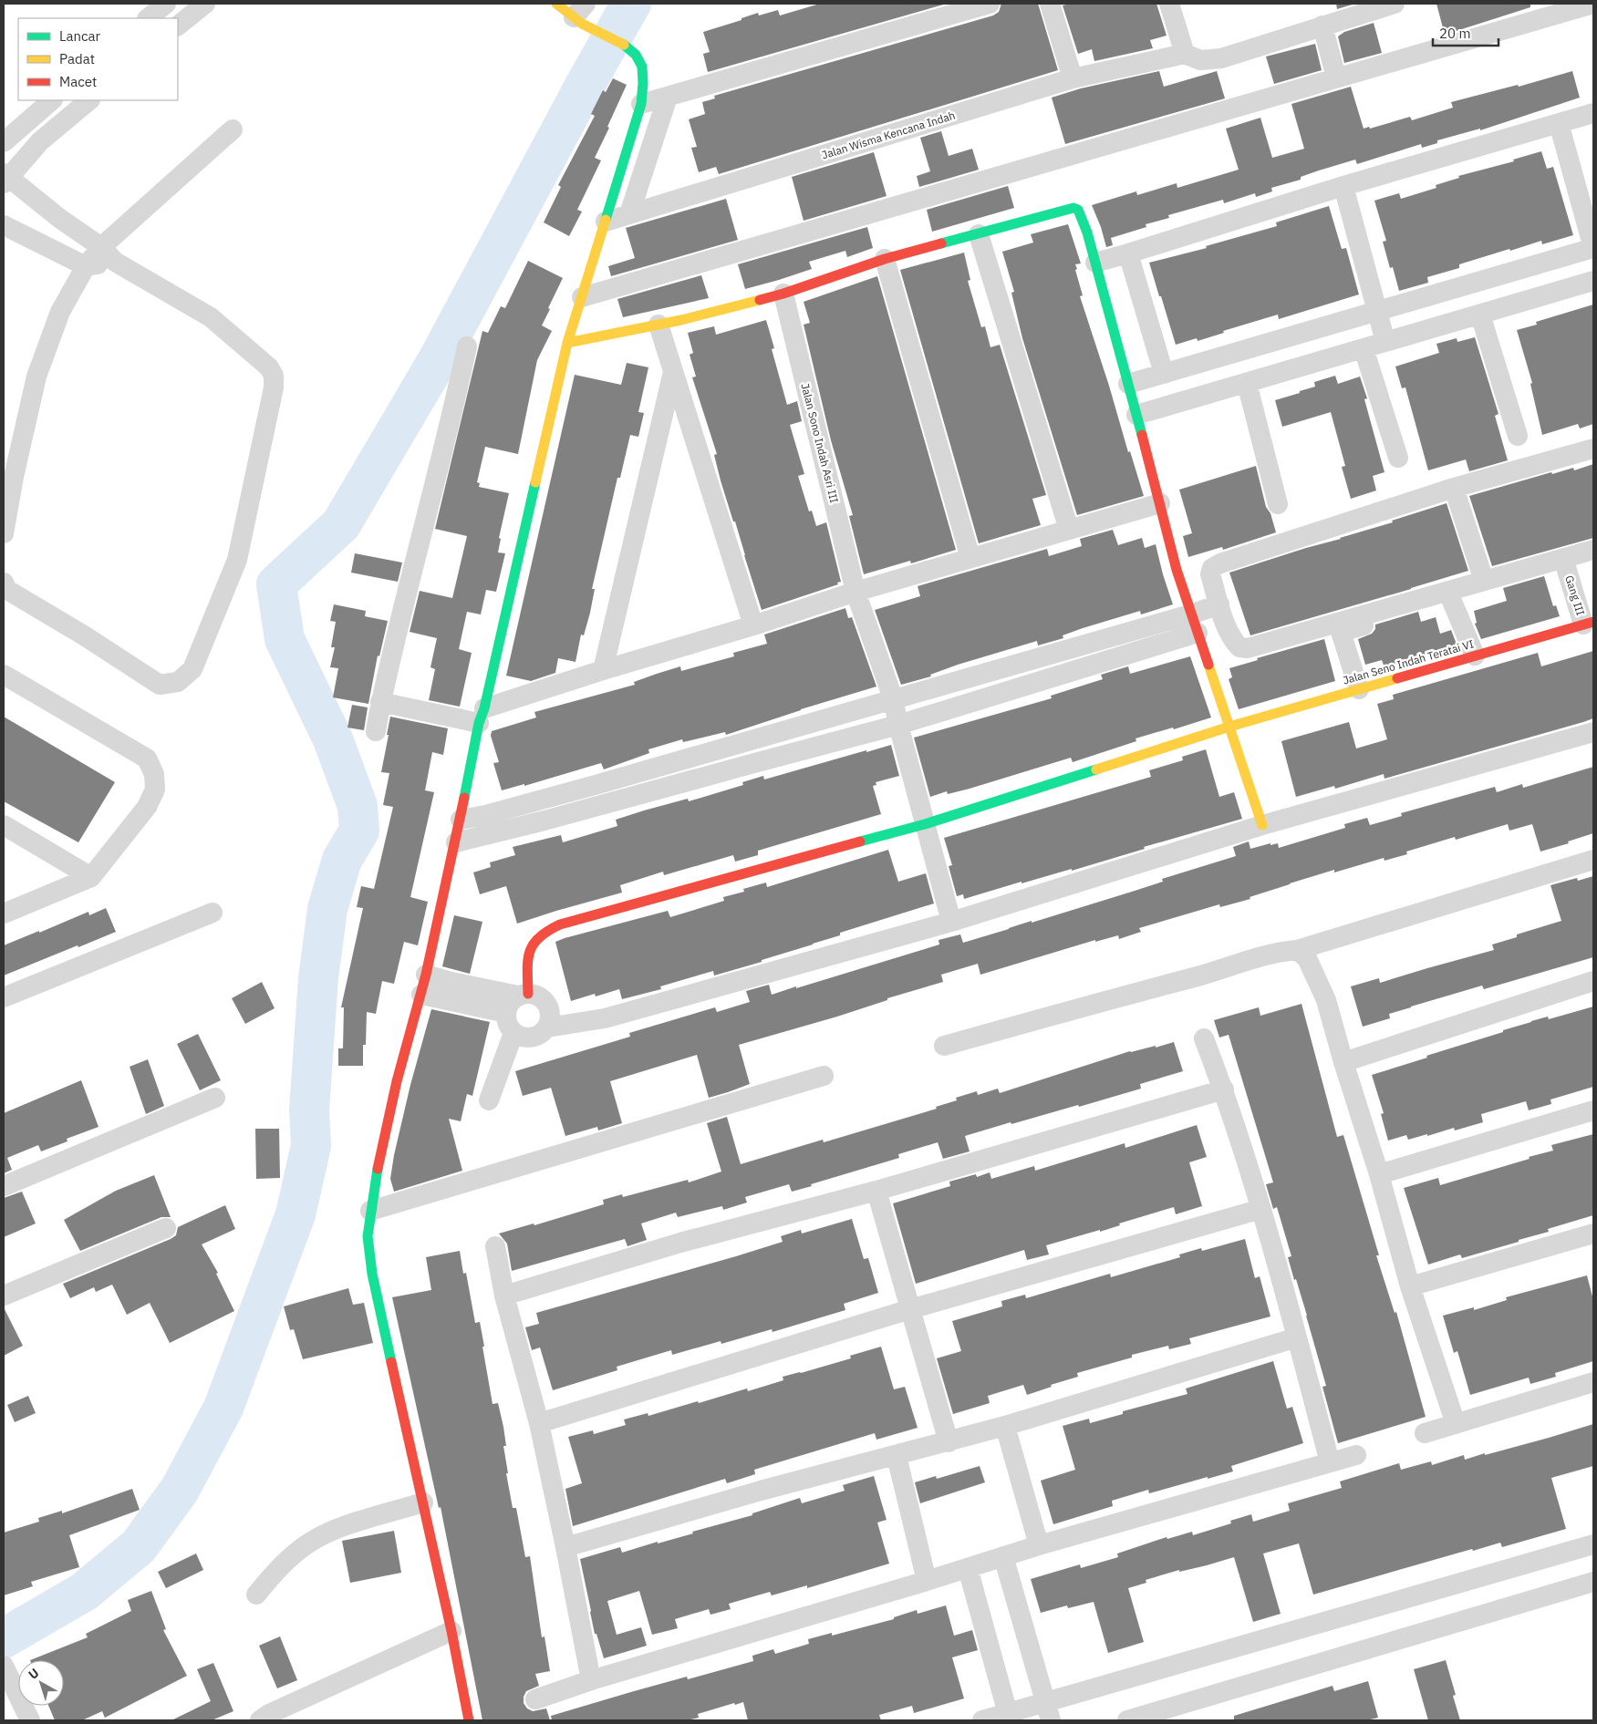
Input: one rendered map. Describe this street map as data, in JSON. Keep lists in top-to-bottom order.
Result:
{
  "streets": {
    "street": [
      "Jalan Wisma Kencana Indah",
      "Jalan Sono Indah Asri III",
      "Gang III",
      "Jalan Seno Indah Teratai VI"
    ]
  },
  "crossings": [
    ["Jalan Sono Indah Asri III", "Jalan Seno Indah Teratai VI"],
    ["Gang III", "Jalan Seno Indah Teratai VI"]
  ],
  "legend": ["Lancar", "Padat", "Macet"],
  "scale_bar": "20 m",
  "north": "top left"
}
